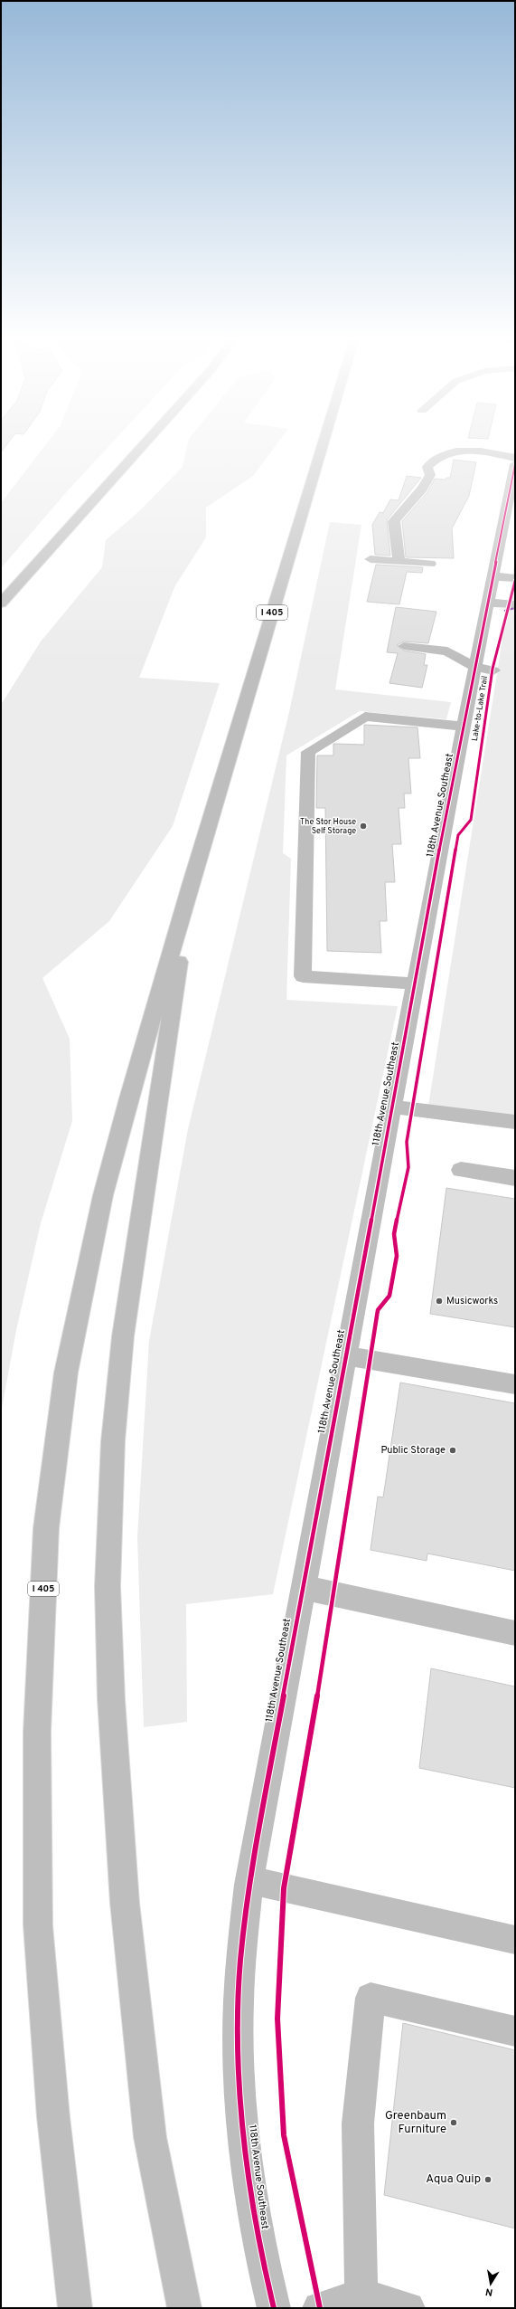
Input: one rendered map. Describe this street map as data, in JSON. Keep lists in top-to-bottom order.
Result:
{
  "streets": {
    "main road": ["I 405", "118th Avenue Southeast"],
    "cycle path": ["Lake-to-Lake Trail"]
  },
  "crossings": [
    ["Lake-to-Lake Trail", "118th Avenue Southeast"]
  ],
  "places": [
    "The Stor House Self Storage",
    "Musicworks",
    "Public Storage",
    "Greenbaum Furniture",
    "Aqua Quip"
  ],
  "north": "bottom"
}
